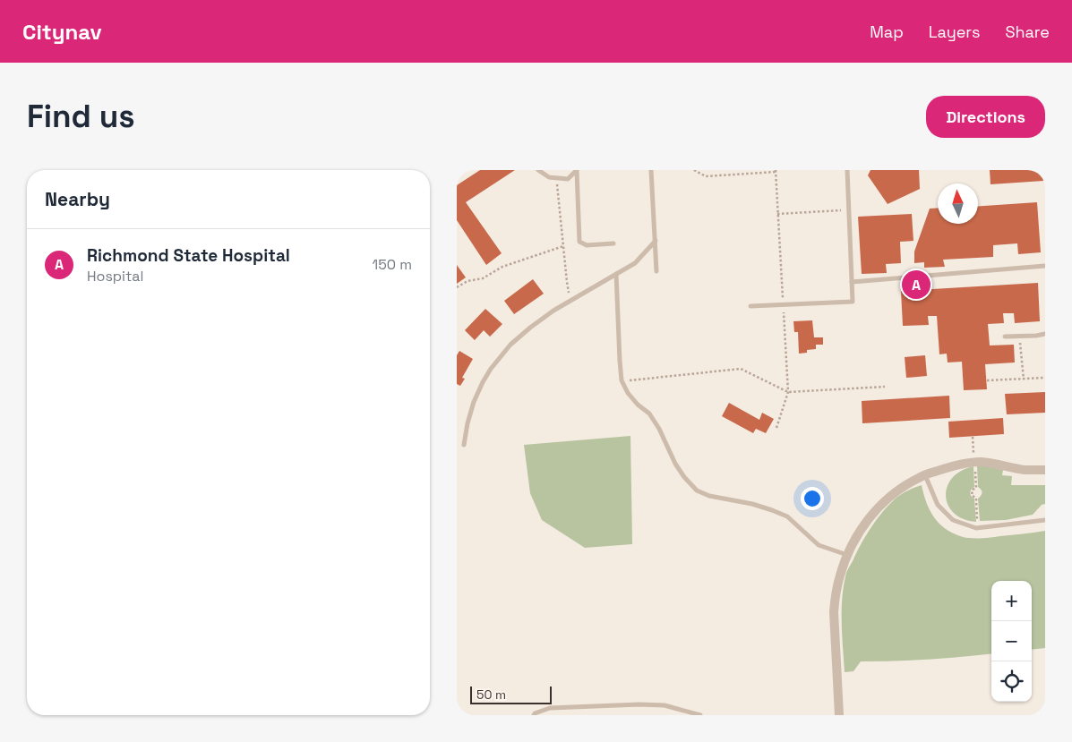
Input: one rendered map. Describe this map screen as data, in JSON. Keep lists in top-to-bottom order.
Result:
{
  "scale_bar": "50 m",
  "north": "top",
  "page": {
    "header": "Citynav",
    "nav": ["Map", "Layers", "Share"],
    "buttons": "Directions",
    "title": "Find us",
    "heading": "Nearby",
    "list": [
      {
        "mark": "A",
        "name": "Richmond State Hospital",
        "note": "Hospital",
        "value": "150 m"
      }
    ],
    "pins": "A",
    "map_buttons": ["+", "−"],
    "scale": "50 m"
  }
}
